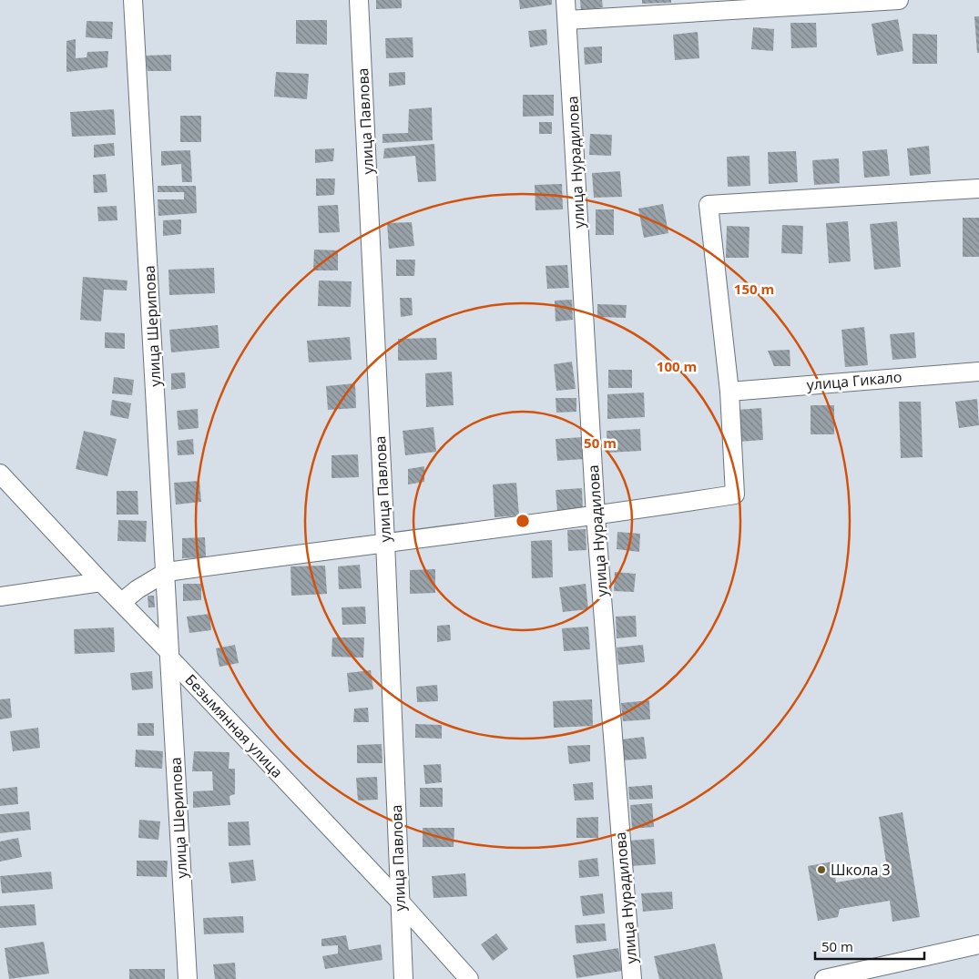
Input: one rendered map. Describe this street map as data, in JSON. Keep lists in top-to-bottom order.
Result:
{
  "streets": {
    "street": [
      "улица Павлова",
      "улица Нурадилова",
      "улица Шерипова",
      "улица Гикало",
      "Безымянная улица"
    ]
  },
  "crossings": [
    ["улица Павлова", "Безымянная улица"],
    ["улица Шерипова", "Безымянная улица"]
  ],
  "places": ["Школа 3"],
  "scale_bar": "50 m",
  "rings": ["150 m", "100 m", "50 m"]
}
